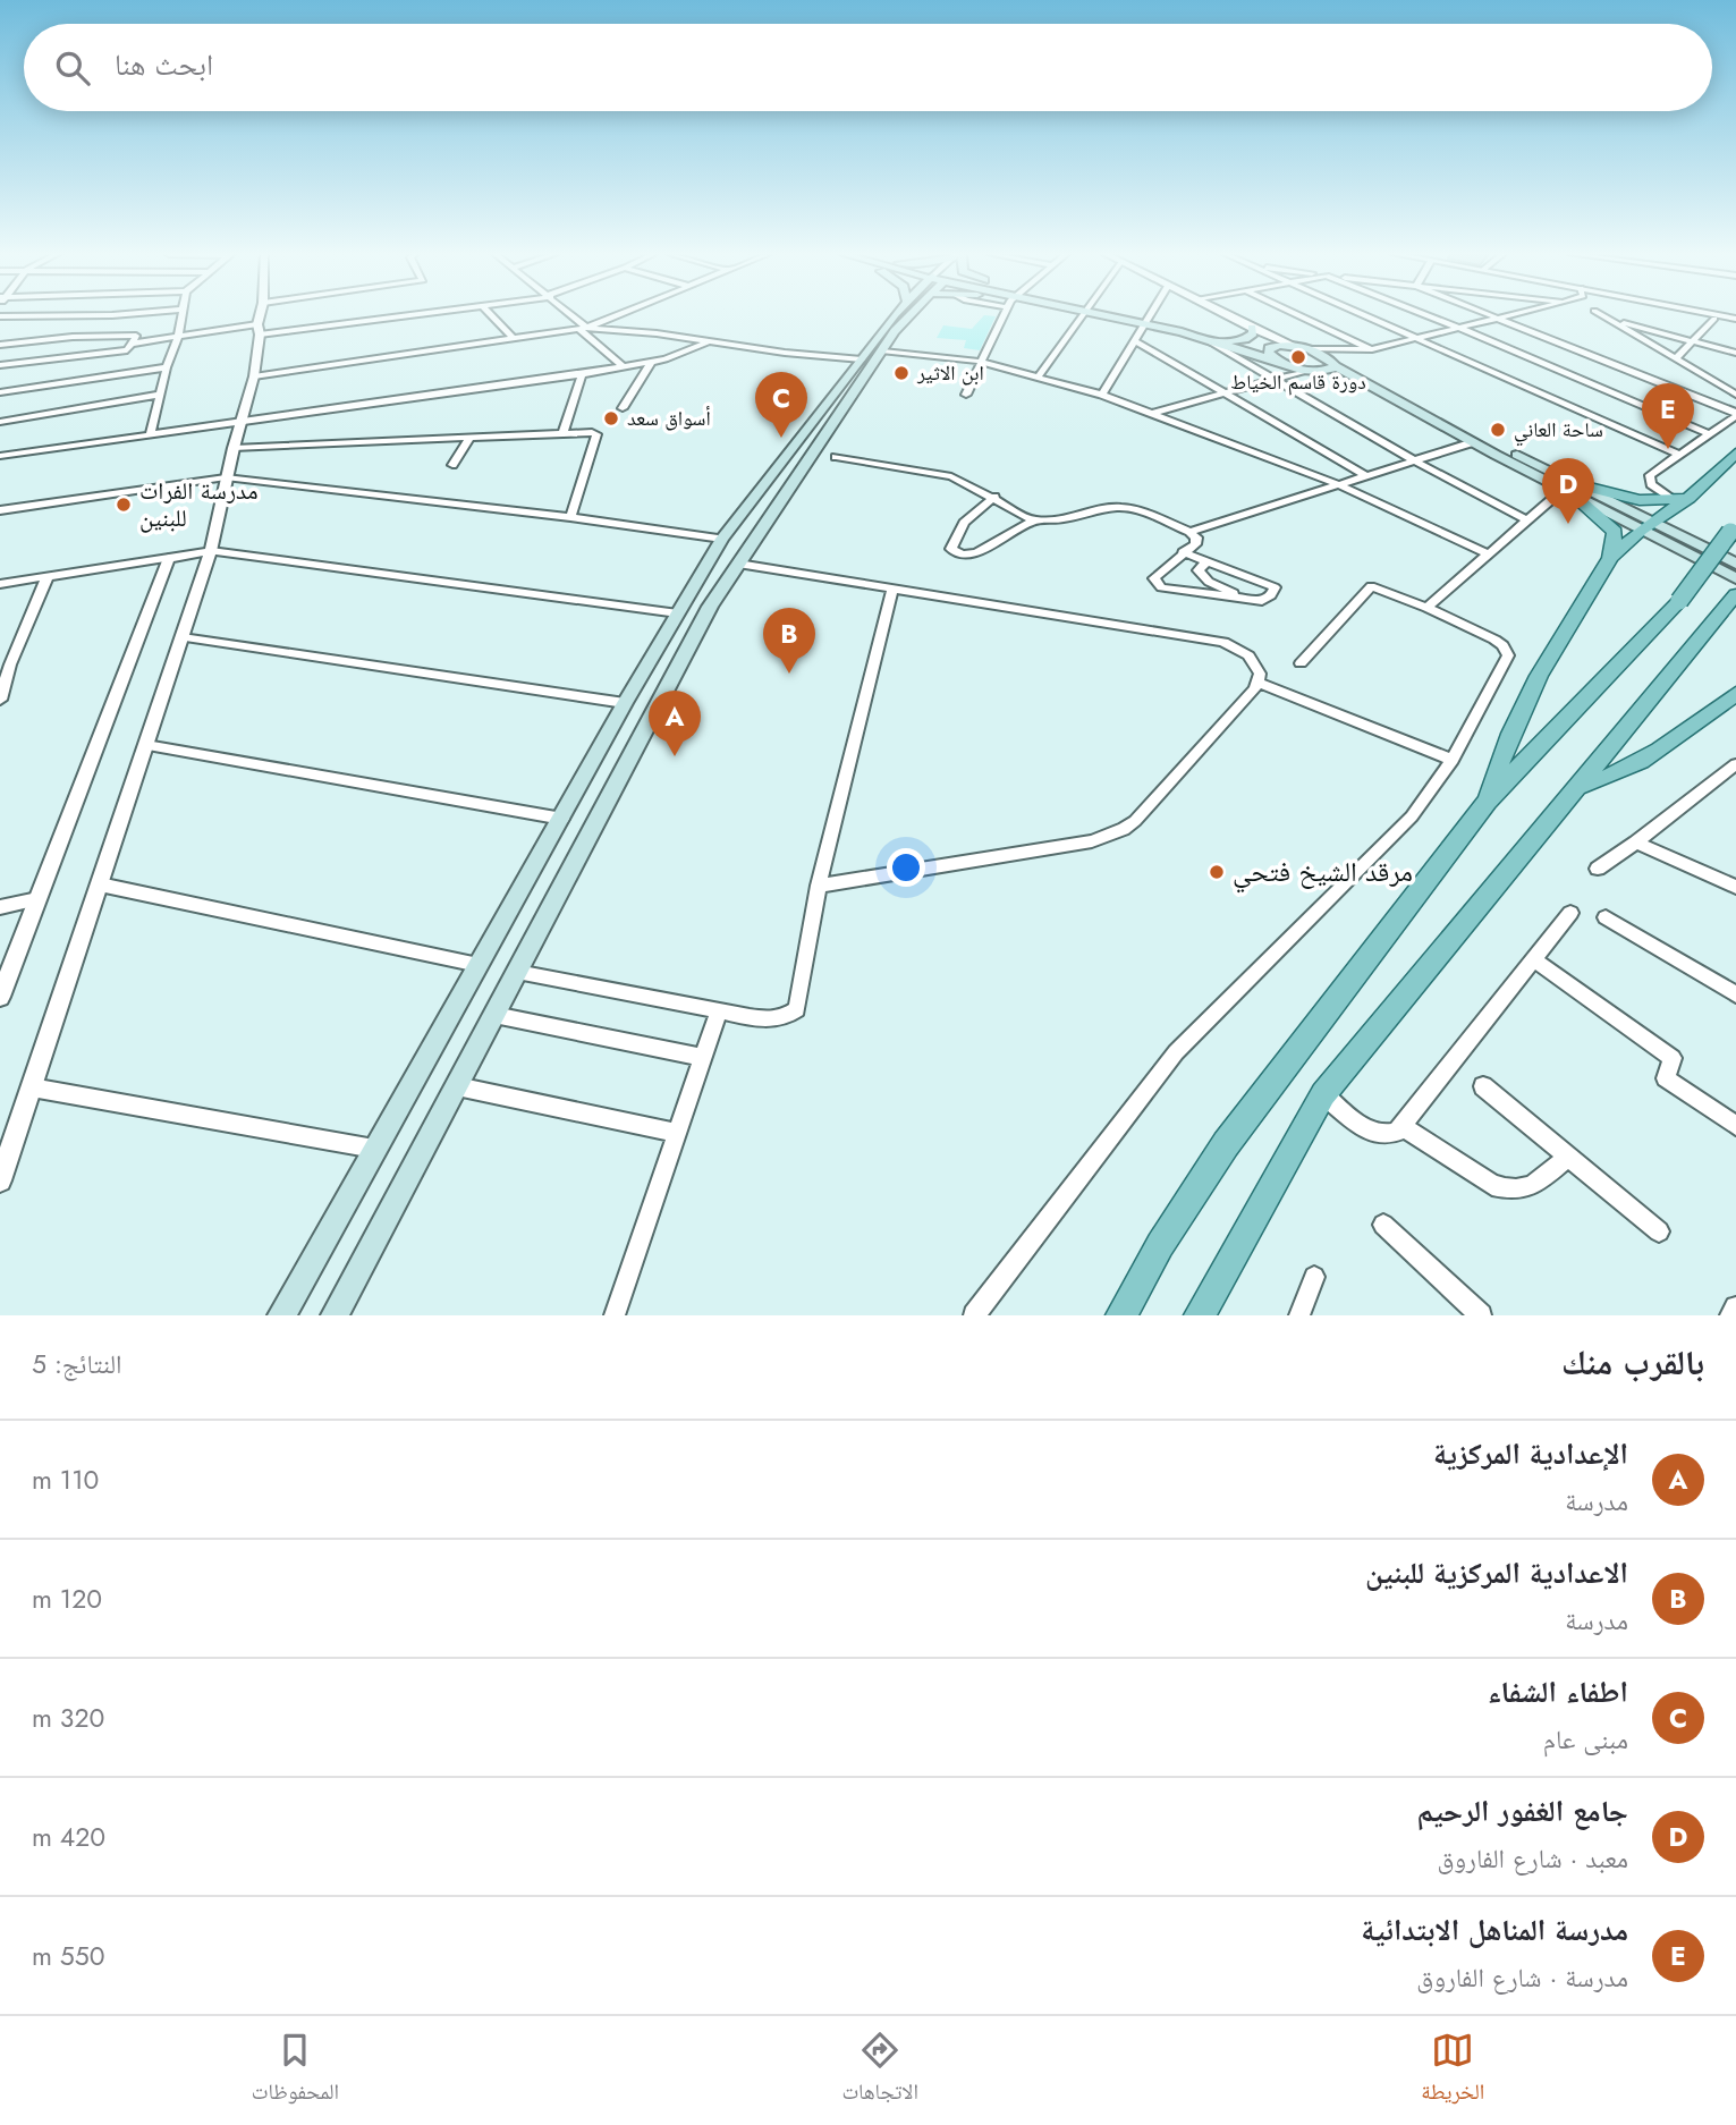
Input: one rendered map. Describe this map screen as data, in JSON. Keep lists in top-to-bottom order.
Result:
{
  "places": [
    "دورة قاسم الخياط",
    "ابن الاثير",
    "أسواق سعد",
    "ساحة العاني",
    "مدرسة الفرات للبنين",
    "مرقد الشيخ فتحي"
  ],
  "page": {
    "search": "ابحث هنا",
    "pins": [
      "C",
      "E",
      "D",
      "B",
      "A"
    ],
    "heading": ["بالقرب منك", "النتائج: 5"],
    "list": [
      {
        "mark": "A",
        "name": "الإعدادية المركزية",
        "note": "مدرسة",
        "value": "110 m"
      },
      {
        "mark": "B",
        "name": "الاعدادية المركزية للبنين",
        "note": "مدرسة",
        "value": "120 m"
      },
      {
        "mark": "C",
        "name": "اطفاء الشفاء",
        "note": "مبنى عام",
        "value": "320 m"
      },
      {
        "mark": "D",
        "name": "جامع الغفور الرحيم",
        "note": "معبد · شارع الفاروق",
        "value": "420 m"
      },
      {
        "mark": "E",
        "name": "مدرسة المناهل الابتدائية",
        "note": "مدرسة · شارع الفاروق",
        "value": "550 m"
      }
    ],
    "nav": ["الخريطة", "الاتجاهات", "المحفوظات"]
  }
}
